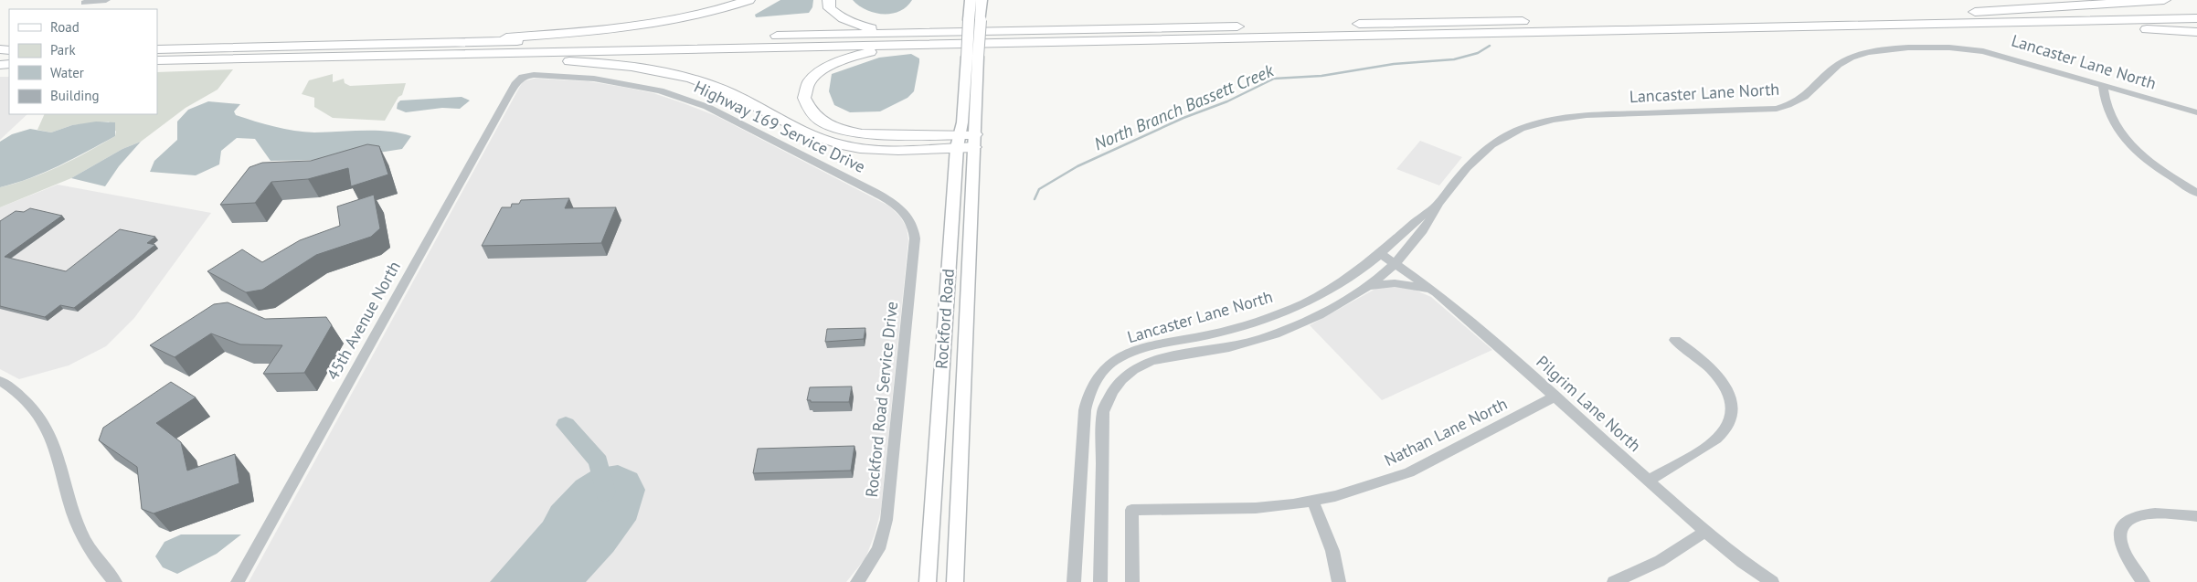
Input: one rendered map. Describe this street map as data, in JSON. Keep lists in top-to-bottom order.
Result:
{
  "streets": {
    "main road": ["Rockford Road"],
    "street": [
      "Lancaster Lane North",
      "Highway 169 Service Drive",
      "45th Avenue North",
      "Rockford Road Service Drive",
      "Pilgrim Lane North",
      "Nathan Lane North"
    ]
  },
  "crossings": [
    ["Lancaster Lane North", "Pilgrim Lane North"],
    ["Highway 169 Service Drive", "45th Avenue North"],
    ["Highway 169 Service Drive", "Rockford Road Service Drive"],
    ["Pilgrim Lane North", "Nathan Lane North"]
  ],
  "water": ["North Branch Bassett Creek"],
  "legend": [
    "Road",
    "Park",
    "Water",
    "Building"
  ]
}
